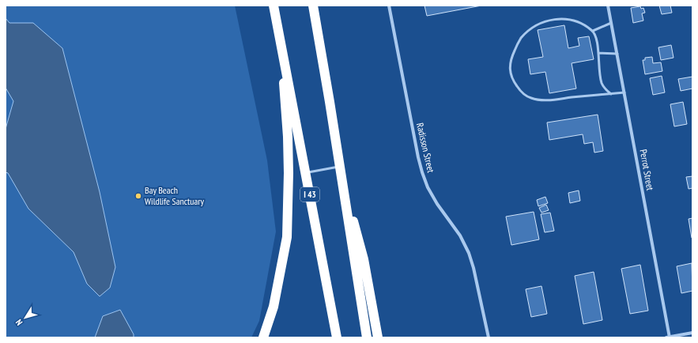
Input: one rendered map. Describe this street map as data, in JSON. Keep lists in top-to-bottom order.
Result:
{
  "streets": {
    "highway": ["I 43"],
    "street": ["Radisson Street", "Perrot Street"]
  },
  "places": ["Bay Beach Wildlife Sanctuary"],
  "north": "bottom left"
}
